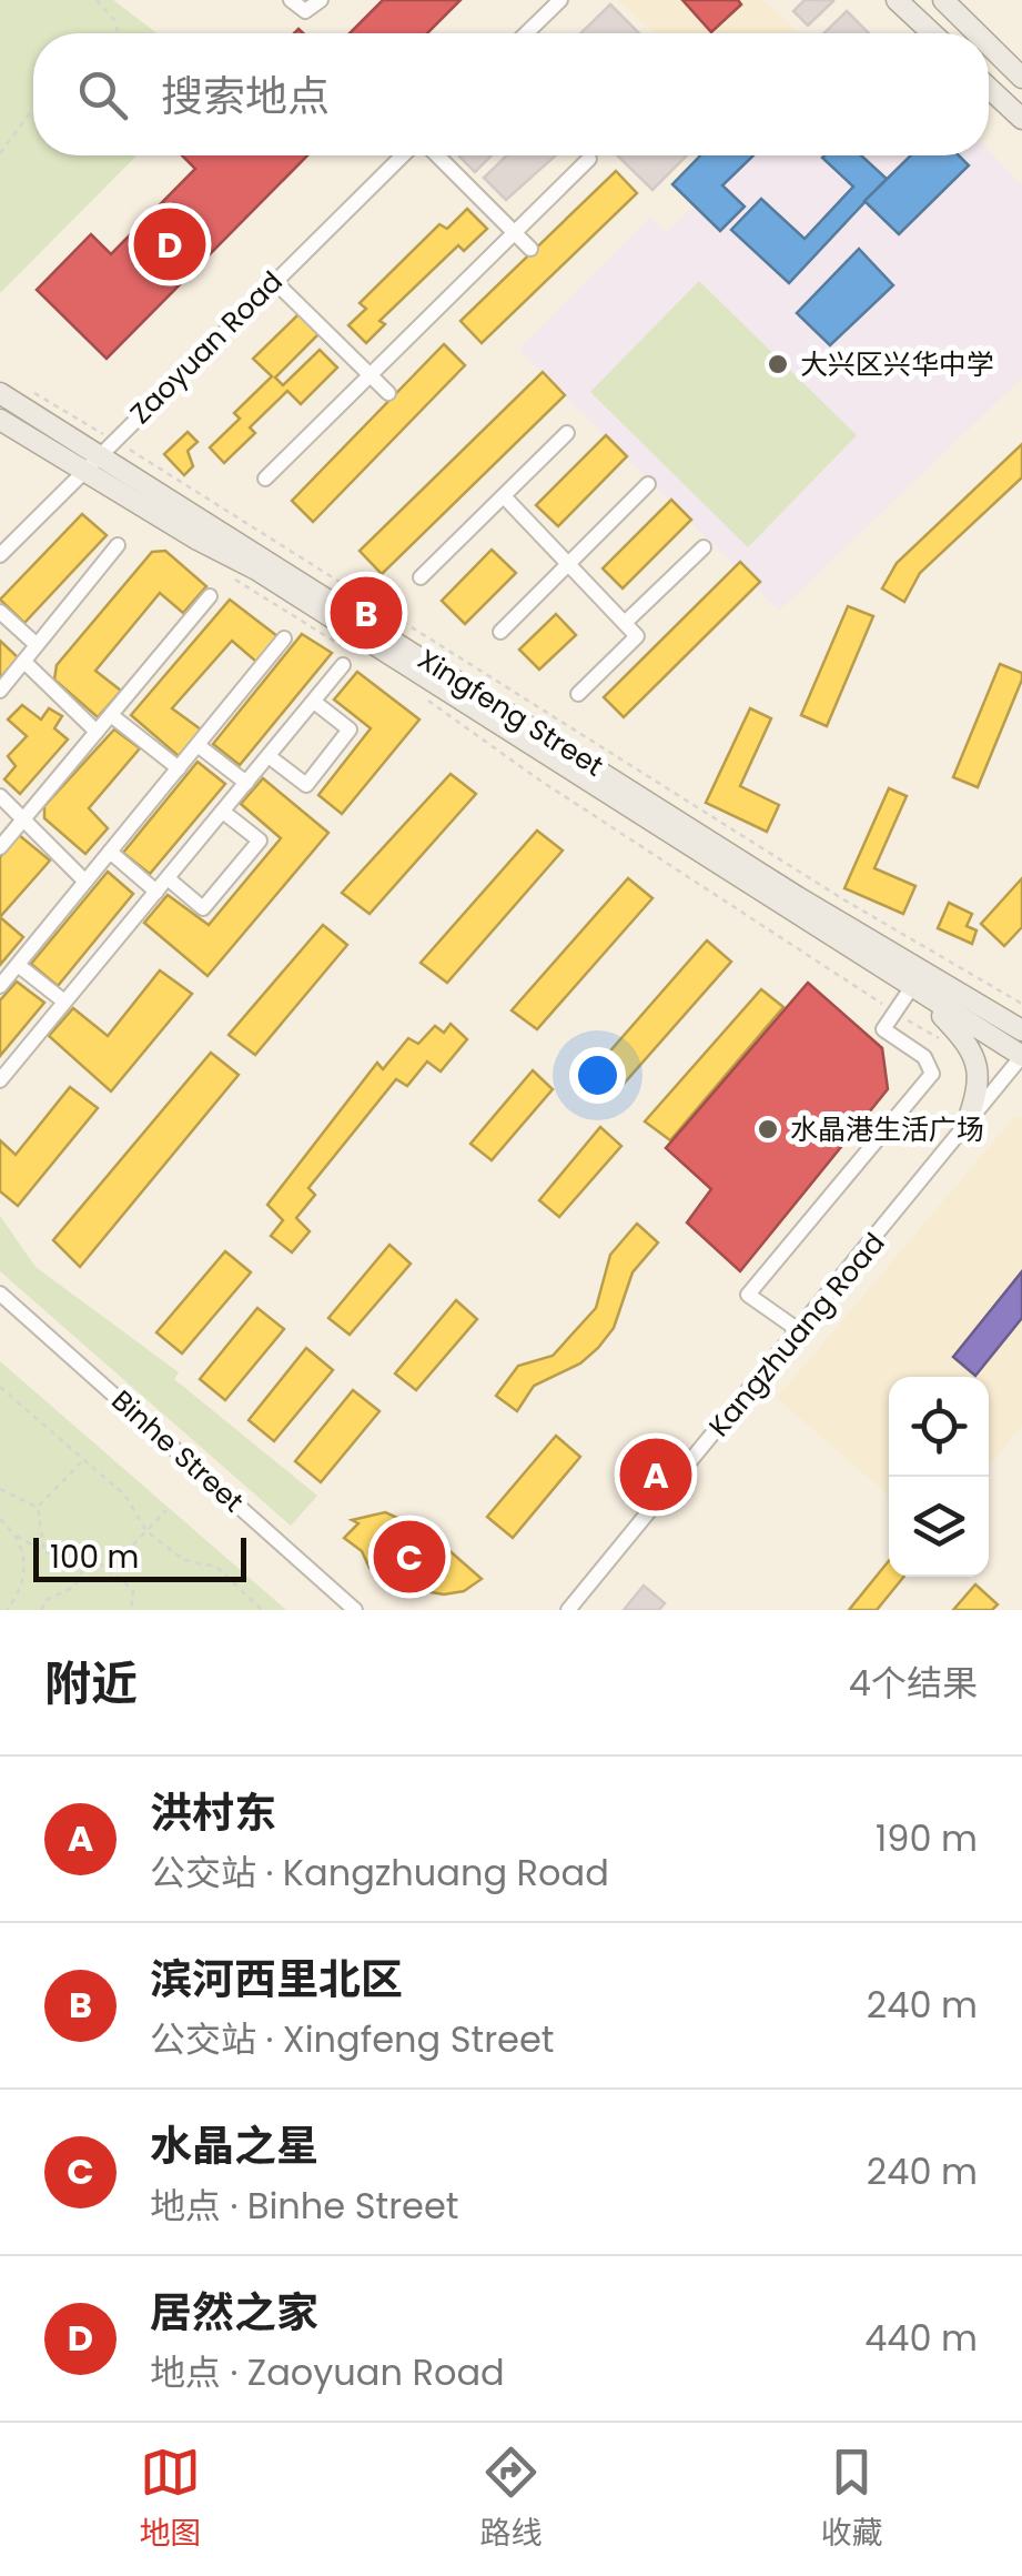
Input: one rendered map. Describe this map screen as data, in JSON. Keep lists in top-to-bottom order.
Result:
{
  "streets": {
    "main road": ["Xingfeng Street"],
    "street": ["Zaoyuan Road", "Kangzhuang Road", "Binhe Street"]
  },
  "crossings": [
    ["Zaoyuan Road", "Xingfeng Street"],
    ["Xingfeng Street", "Kangzhuang Road"]
  ],
  "places": ["大兴区兴华中学", "水晶港生活广场"],
  "scale_bar": "100 m",
  "page": {
    "search": "搜索地点",
    "pins": [
      "D",
      "B",
      "A",
      "C"
    ],
    "scale": "100 m",
    "heading": ["附近", "4个结果"],
    "list": [
      {
        "mark": "A",
        "name": "洪村东",
        "note": "公交站 · Kangzhuang Road",
        "value": "190 m"
      },
      {
        "mark": "B",
        "name": "滨河西里北区",
        "note": "公交站 · Xingfeng Street",
        "value": "240 m"
      },
      {
        "mark": "C",
        "name": "水晶之星",
        "note": "地点 · Binhe Street",
        "value": "240 m"
      },
      {
        "mark": "D",
        "name": "居然之家",
        "note": "地点 · Zaoyuan Road",
        "value": "440 m"
      }
    ],
    "nav": ["地图", "路线", "收藏"]
  }
}
